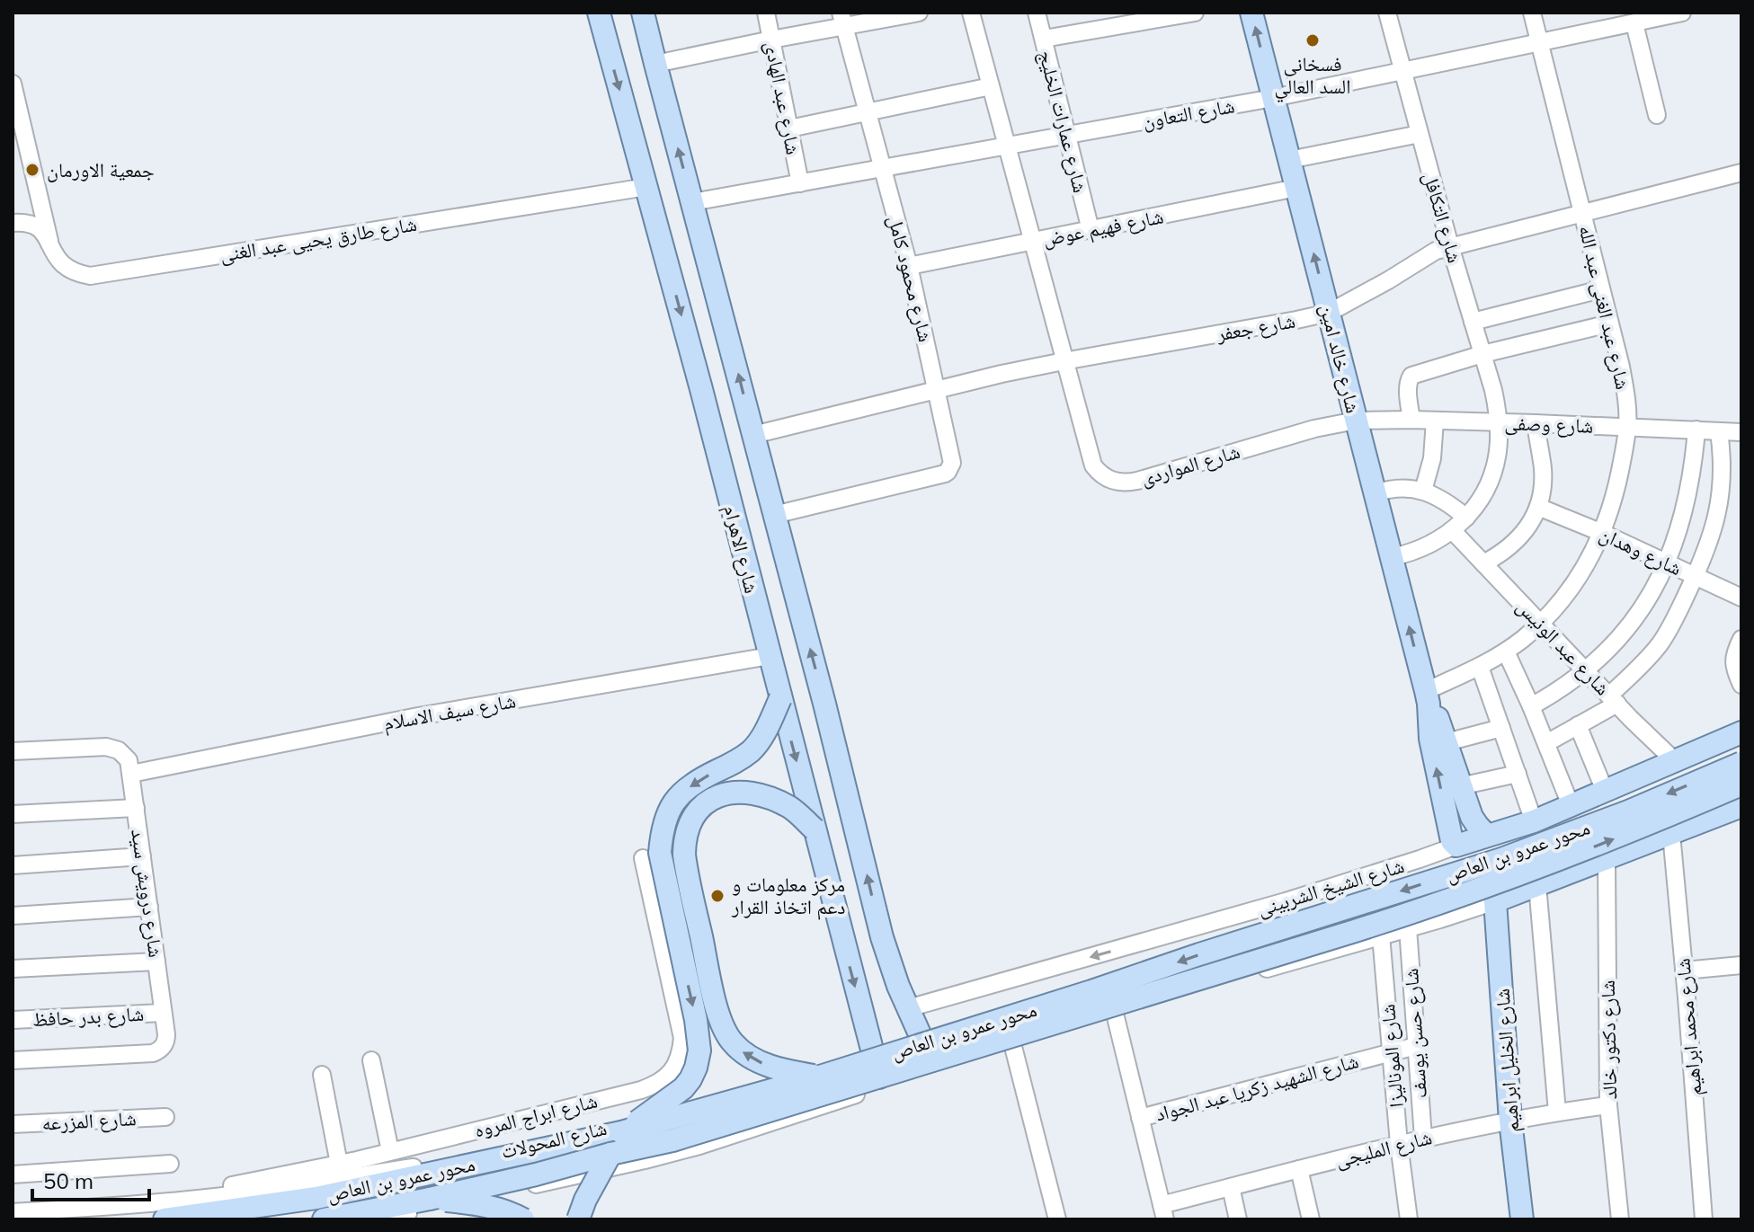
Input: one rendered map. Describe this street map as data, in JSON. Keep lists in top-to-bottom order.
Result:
{
  "streets": {
    "main road": [
      "شارع خالد امين",
      "شارع الاهرام",
      "محور عمرو بن العاص",
      "شارع الشيخ الشربينى",
      "شارع الخليل ابراهيم"
    ],
    "street": [
      "شارع عبد الهادى",
      "شارع التعاون",
      "شارع عمارات الخليج",
      "شارع التكافل",
      "شارع فهيم عوض",
      "شارع طارق يحيى عبد الغنى",
      "شارع محمود كامل",
      "شارع عبد الغنى عبد الله",
      "شارع جعفر",
      "شارع وصفى",
      "شارع المواردى",
      "شارع وهدان",
      "شارع عبد الونيس",
      "شارع سيف الاسلام",
      "شارع درويش سيد",
      "شارع بدر حافظ",
      "شارع محمد ابراهيم",
      "شارع حسن يوسف",
      "شارع دكتور خالد",
      "شارع الموناليزا",
      "شارع الشهيد زكريا عبد الجواد",
      "شارع ابراج المروه",
      "شارع المزرعه",
      "شارع المحولات",
      "شارع المليجى"
    ]
  },
  "crossings": [
    ["شارع عبد الهادى", "شارع التعاون"],
    ["شارع التعاون", "شارع عمارات الخليج"],
    ["شارع التعاون", "شارع التكافل"],
    ["شارع التعاون", "شارع محمود كامل"],
    ["شارع التعاون", "شارع عبد الغنى عبد الله"],
    ["شارع التعاون", "شارع خالد امين"],
    ["شارع التعاون", "شارع المواردى"],
    ["شارع التعاون", "شارع الاهرام"],
    ["شارع عمارات الخليج", "شارع فهيم عوض"],
    ["شارع التكافل", "شارع جعفر"],
    ["شارع التكافل", "شارع خالد امين"],
    ["شارع التكافل", "شارع وصفى"],
    ["شارع التكافل", "شارع عبد الونيس"],
    ["شارع فهيم عوض", "شارع محمود كامل"],
    ["شارع فهيم عوض", "شارع خالد امين"],
    ["شارع فهيم عوض", "شارع المواردى"],
    ["شارع طارق يحيى عبد الغنى", "شارع الاهرام"],
    ["شارع محمود كامل", "شارع جعفر"],
    ["شارع محمود كامل", "شارع الاهرام"],
    ["شارع عبد الغنى عبد الله", "شارع جعفر"],
    ["شارع عبد الغنى عبد الله", "شارع خالد امين"],
    ["شارع عبد الغنى عبد الله", "شارع وصفى"],
    ["شارع عبد الغنى عبد الله", "شارع وهدان"],
    ["شارع عبد الغنى عبد الله", "شارع عبد الونيس"],
    ["شارع جعفر", "شارع خالد امين"],
    ["شارع جعفر", "شارع المواردى"],
    ["شارع جعفر", "شارع الاهرام"],
    ["شارع خالد امين", "شارع وصفى"],
    ["شارع خالد امين", "شارع المواردى"],
    ["شارع خالد امين", "شارع الشيخ الشربينى"],
    ["شارع وصفى", "شارع المواردى"],
    ["شارع الاهرام", "شارع سيف الاسلام"],
    ["شارع الاهرام", "شارع الشيخ الشربينى"],
    ["شارع الاهرام", "شارع المحولات"],
    ["شارع عبد الونيس", "شارع الشيخ الشربينى"],
    ["شارع سيف الاسلام", "شارع درويش سيد"],
    ["شارع درويش سيد", "شارع بدر حافظ"],
    ["شارع حسن يوسف", "شارع الشهيد زكريا عبد الجواد"],
    ["شارع حسن يوسف", "شارع المليجى"],
    ["شارع دكتور خالد", "شارع المليجى"],
    ["شارع الموناليزا", "شارع الشهيد زكريا عبد الجواد"],
    ["شارع الموناليزا", "شارع المليجى"],
    ["شارع الخليل ابراهيم", "شارع المليجى"],
    ["شارع ابراج المروه", "شارع المحولات"]
  ],
  "one_way": ["شارع خالد امين"],
  "places": ["فسخاني السد العالي", "جمعية الاورمان", "مركز معلومات و دعم اتخاذ القرار"],
  "scale_bar": "50 m"
}
